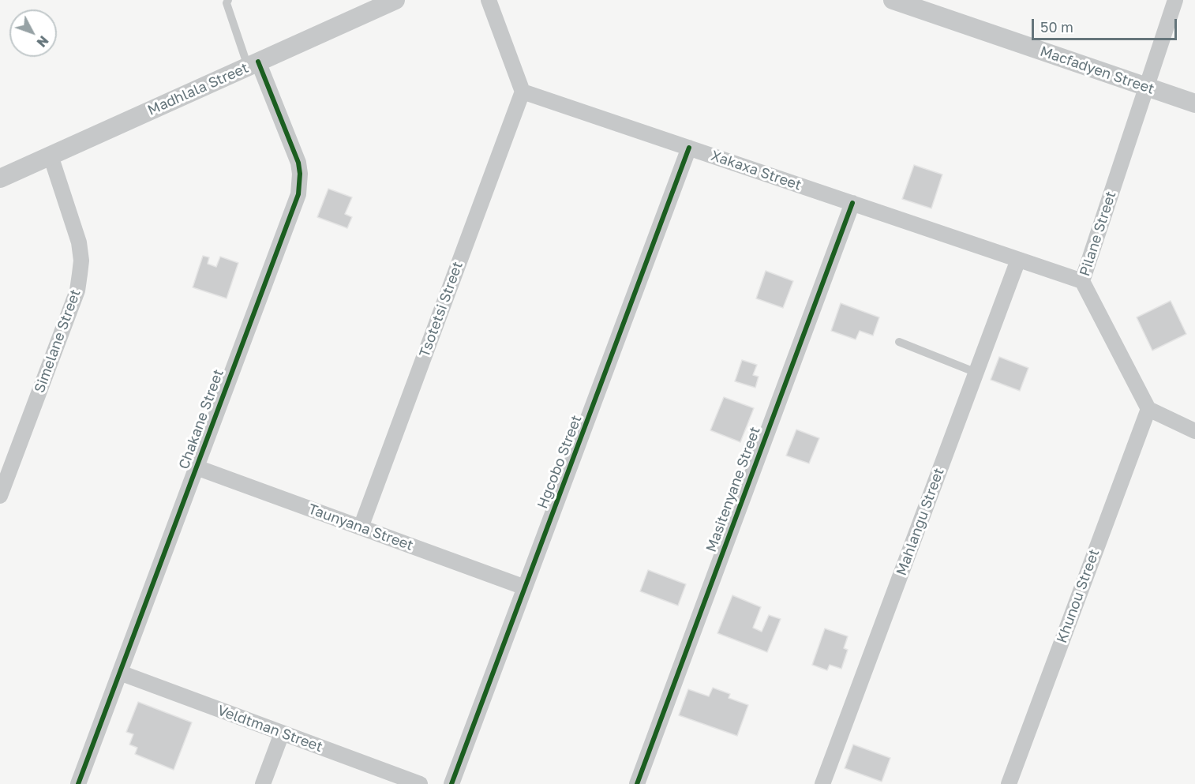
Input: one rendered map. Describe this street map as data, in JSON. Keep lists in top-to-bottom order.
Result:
{
  "streets": {
    "street": [
      "Macfadyen Street",
      "Madhlala Street",
      "Xakaxa Street",
      "Pilane Street",
      "Tsotetsi Street",
      "Simelane Street",
      "Chakane Street",
      "Hgcobo Street",
      "Masitenyane Street",
      "Mahlangu Street",
      "Taunyana Street",
      "Khunou Street",
      "Veldtman Street"
    ]
  },
  "crossings": [
    ["Macfadyen Street", "Pilane Street"],
    ["Madhlala Street", "Simelane Street"],
    ["Madhlala Street", "Chakane Street"],
    ["Xakaxa Street", "Pilane Street"],
    ["Xakaxa Street", "Tsotetsi Street"],
    ["Xakaxa Street", "Hgcobo Street"],
    ["Xakaxa Street", "Masitenyane Street"],
    ["Xakaxa Street", "Mahlangu Street"],
    ["Pilane Street", "Khunou Street"],
    ["Tsotetsi Street", "Taunyana Street"],
    ["Chakane Street", "Taunyana Street"],
    ["Chakane Street", "Veldtman Street"],
    ["Hgcobo Street", "Taunyana Street"]
  ],
  "scale_bar": "50 m",
  "north": "bottom right"
}
